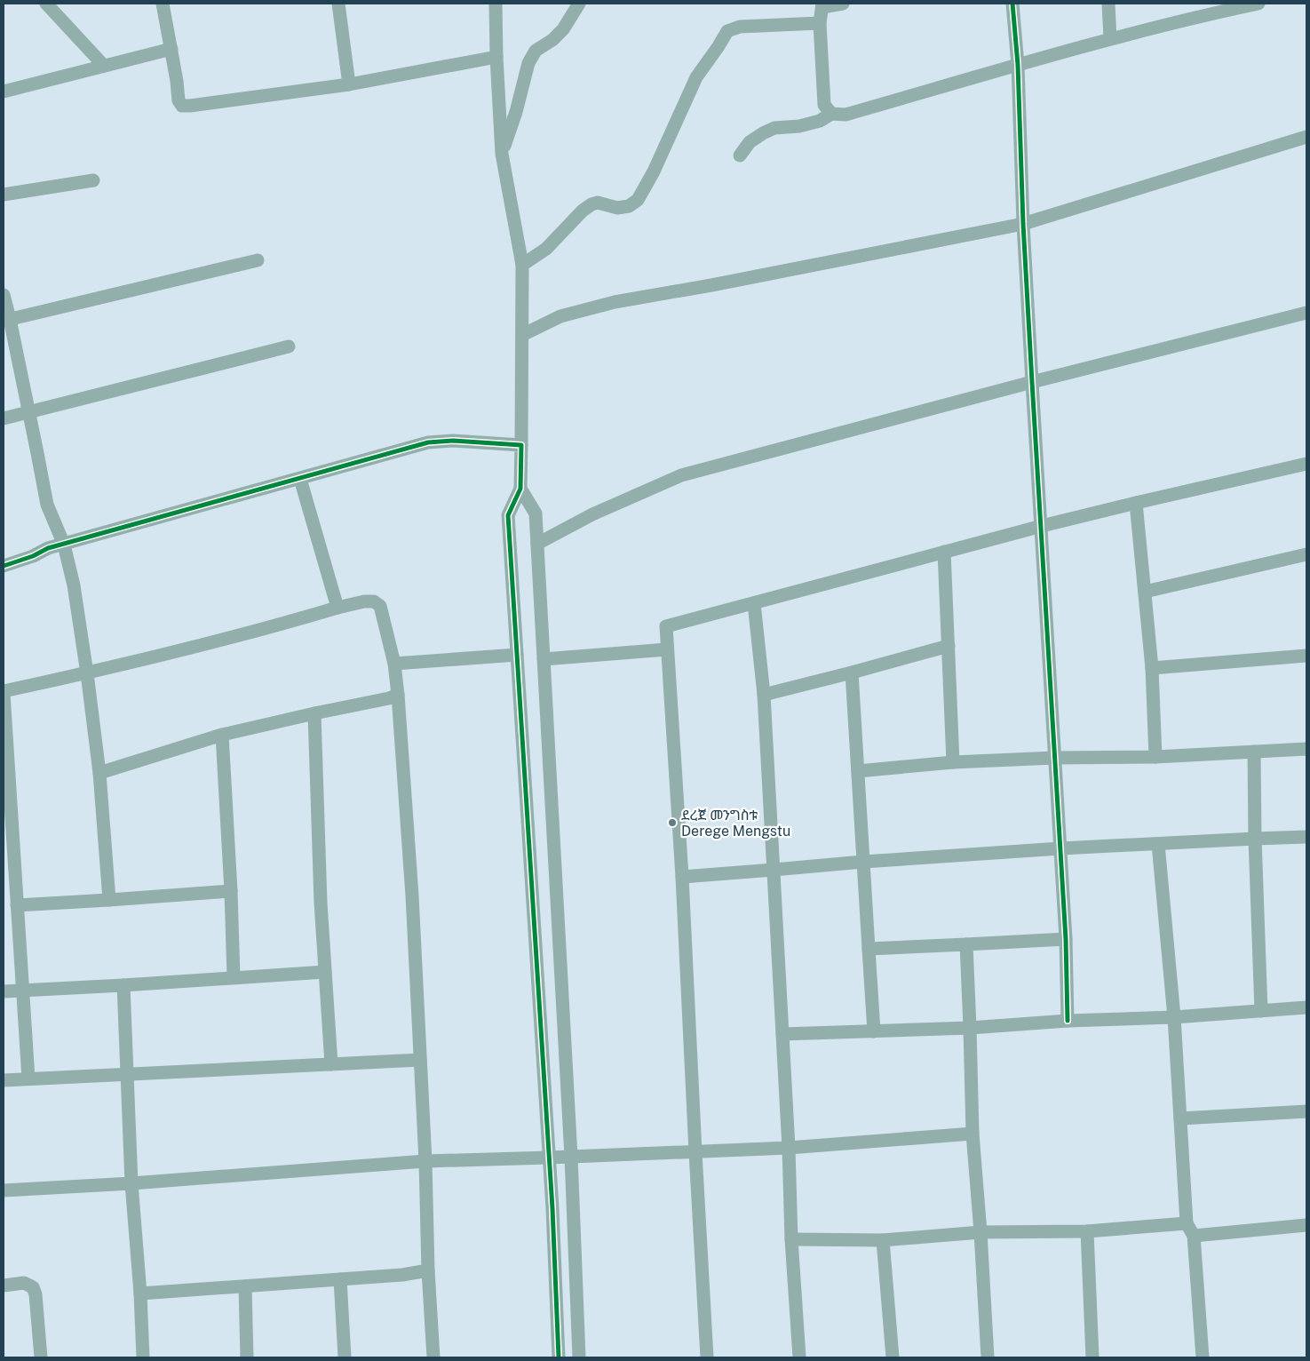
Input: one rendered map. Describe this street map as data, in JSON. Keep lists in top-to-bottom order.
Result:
{
  "places": ["ደረጀ መንግስቱ Derege Mengstu"]
}
